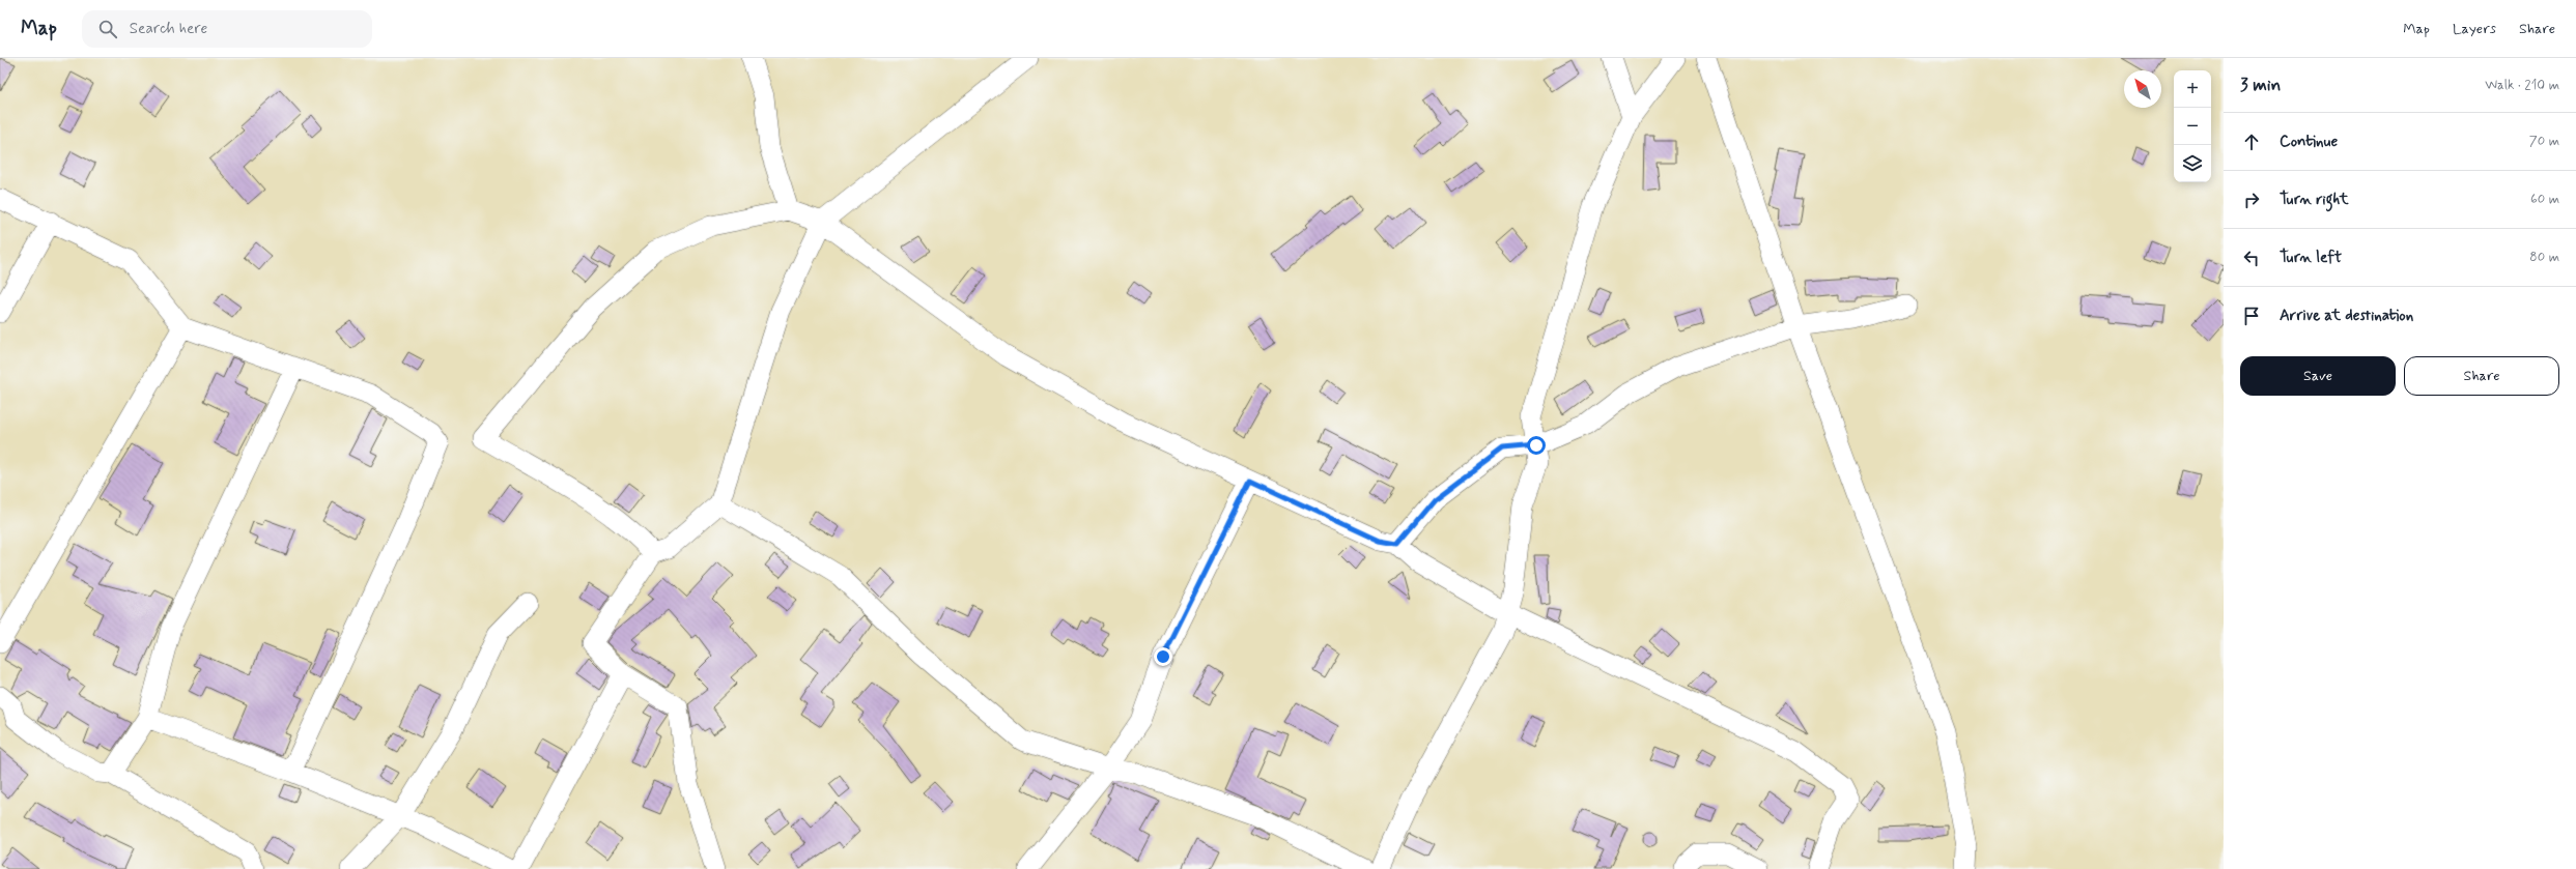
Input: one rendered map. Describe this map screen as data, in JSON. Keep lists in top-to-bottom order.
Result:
{
  "north": "top left",
  "page": {
    "header": "Map",
    "search": "Search here",
    "nav": ["Map", "Layers", "Share"],
    "heading": ["3 min", "Walk · 210 m"],
    "map_buttons": ["+", "−"],
    "list": [
      ["Continue", "70 m"],
      ["Turn right", "60 m"],
      ["Turn left", "80 m"],
      "Arrive at destination"
    ],
    "buttons": ["Save", "Share"]
  }
}
